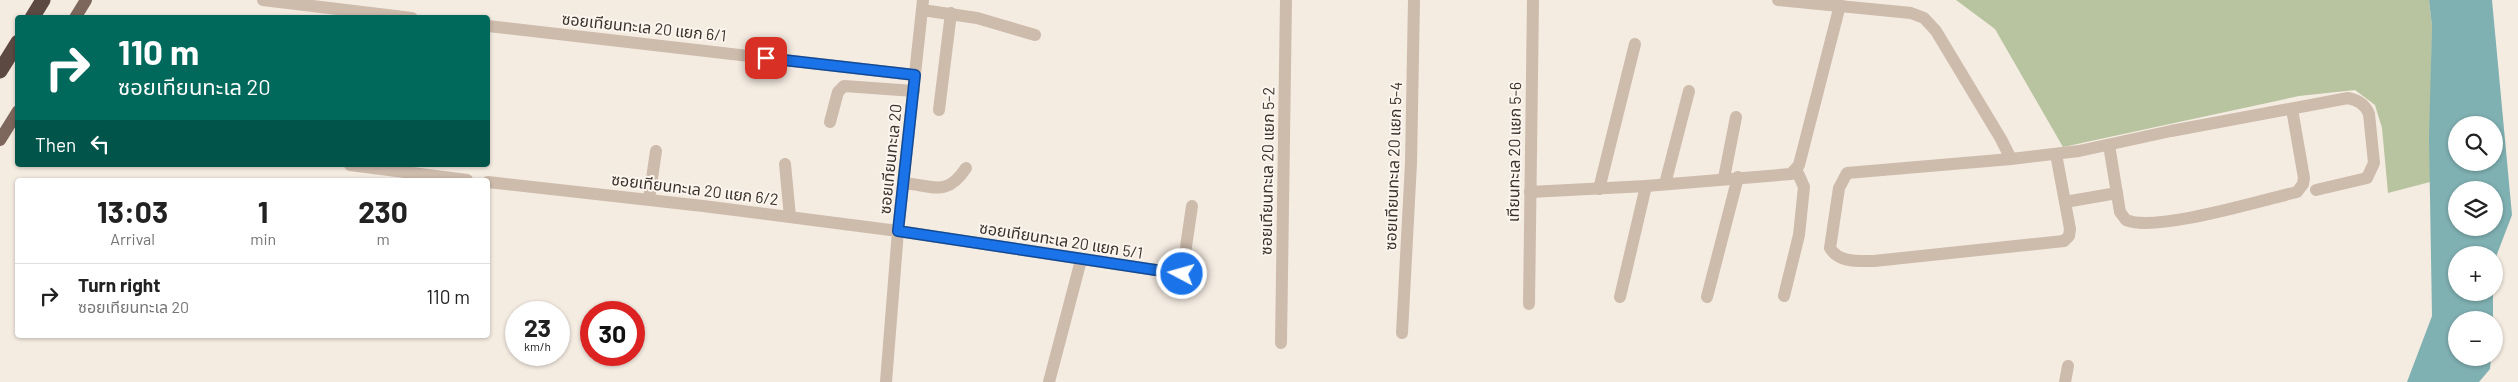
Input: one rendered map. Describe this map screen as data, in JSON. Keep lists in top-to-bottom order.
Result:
{
  "streets": {
    "street": [
      "ซอยเทียนทะเล 20 แยก 6/1",
      "เทียนทะเล 20 แยก 5-6",
      "ซอยเทียนทะเล 20",
      "ซอยเทียนทะเล 20 แยก 5-4",
      "ซอยเทียนทะเล 20 แยก 5-2",
      "ซอยเทียนทะเล 20 แยก 6/2",
      "ซอยเทียนทะเล 20 แยก 5/1"
    ]
  },
  "crossings": [
    ["ซอยเทียนทะเล 20 แยก 6/1", "ซอยเทียนทะเล 20"],
    ["ซอยเทียนทะเล 20", "ซอยเทียนทะเล 20 แยก 6/2"],
    ["ซอยเทียนทะเล 20", "ซอยเทียนทะเล 20 แยก 5/1"],
    ["ซอยเทียนทะเล 20 แยก 6/2", "ซอยเทียนทะเล 20 แยก 5/1"]
  ],
  "page": {
    "turn": ["110 m", "ซอยเทียนทะเล 20"],
    "map_buttons": ["+", "−"],
    "then": "Then",
    "eta": [
      "13:03",
      "Arrival",
      "1",
      "min",
      "230",
      "m"
    ],
    "list": [
      {
        "name": "Turn right",
        "note": "ซอยเทียนทะเล 20",
        "value": "110 m"
      }
    ],
    "speed": "23 km/h",
    "limit": "30"
  }
}
